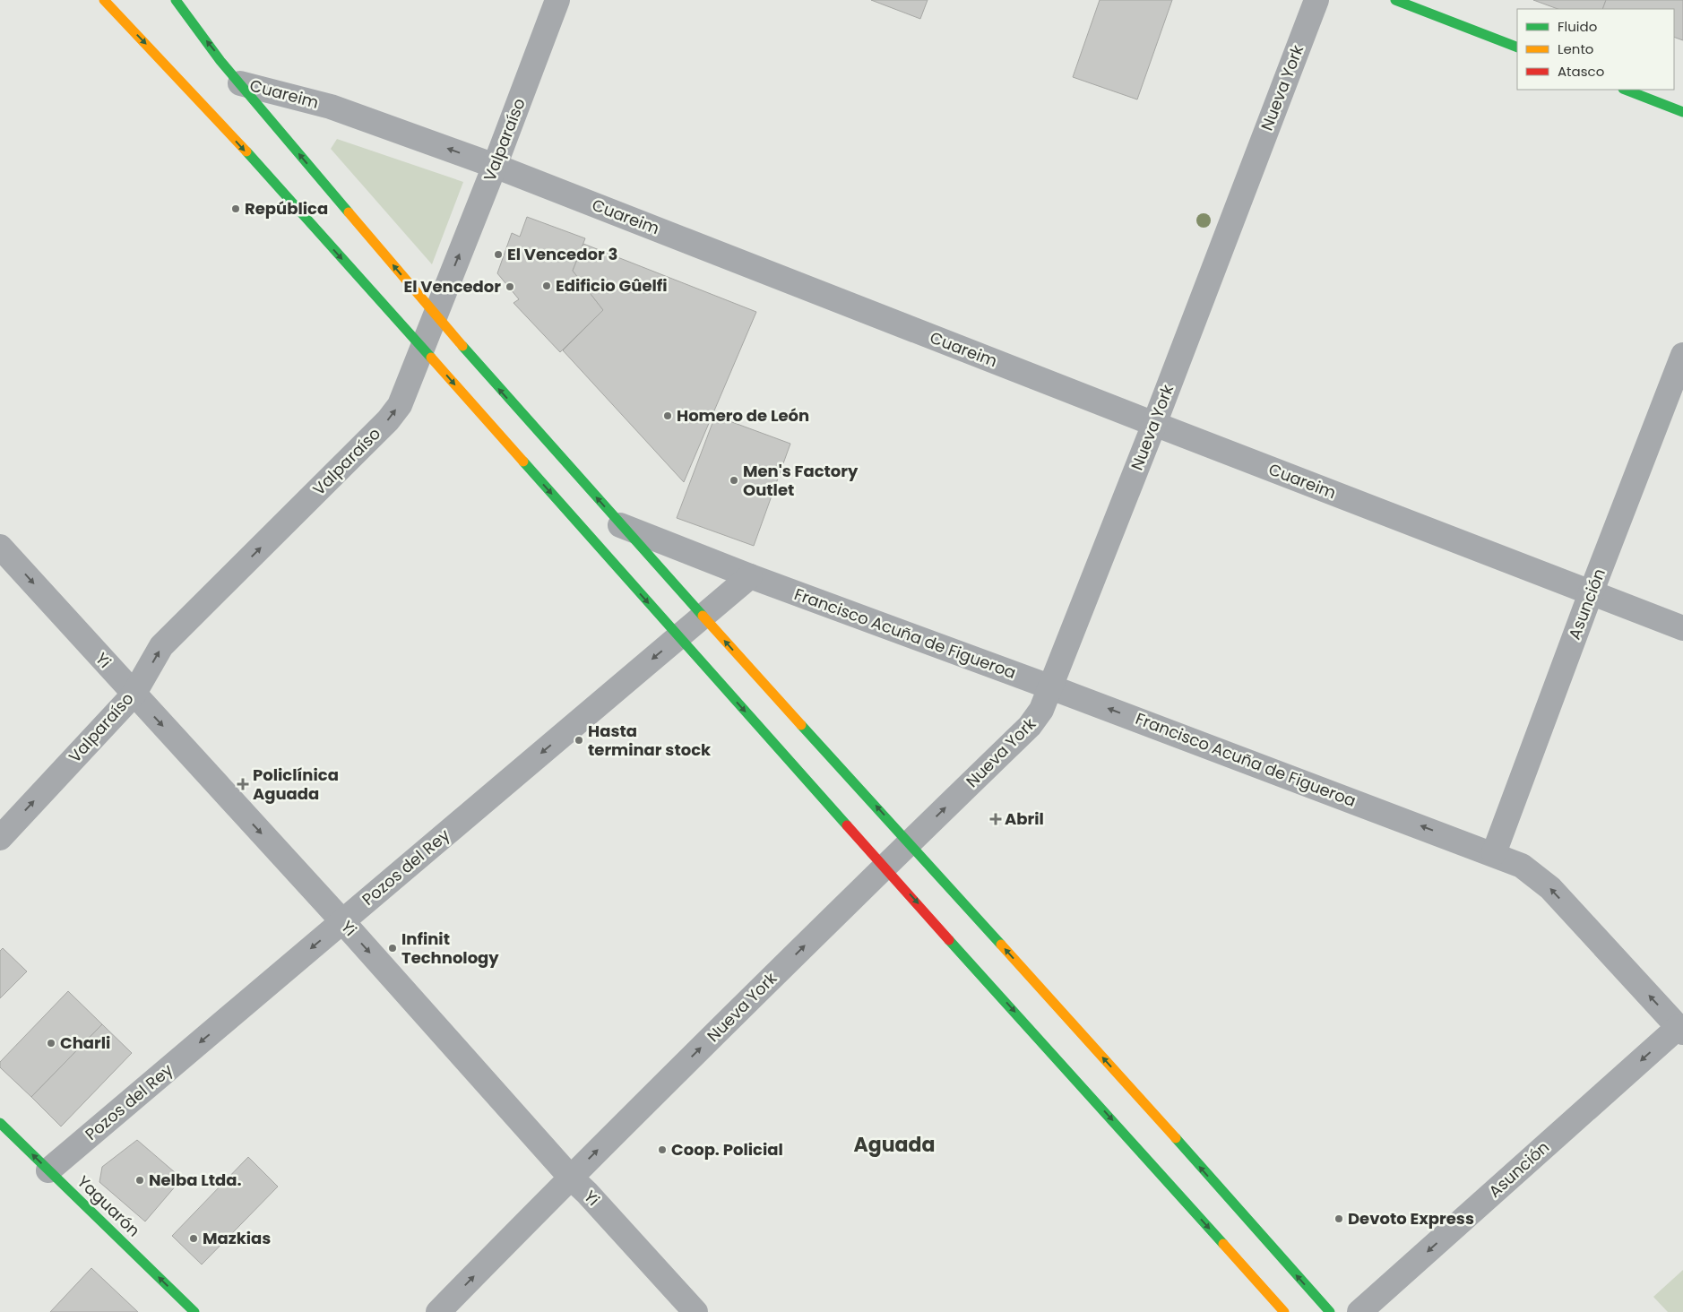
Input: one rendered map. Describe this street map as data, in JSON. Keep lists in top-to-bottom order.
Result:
{
  "streets": {
    "main road": ["Yaguarón"],
    "street": [
      "Nueva York",
      "Cuareim",
      "Valparaíso",
      "Asunción",
      "Francisco Acuña de Figueroa",
      "Yi",
      "Pozos del Rey"
    ]
  },
  "crossings": [
    ["Nueva York", "Cuareim"],
    ["Nueva York", "Francisco Acuña de Figueroa"],
    ["Nueva York", "Yi"],
    ["Cuareim", "Valparaíso"],
    ["Cuareim", "Asunción"],
    ["Valparaíso", "Yi"],
    ["Asunción", "Francisco Acuña de Figueroa"],
    ["Yi", "Pozos del Rey"],
    ["Pozos del Rey", "Yaguarón"]
  ],
  "one_way": [
    "Nueva York",
    "Valparaíso",
    "Asunción",
    "Francisco Acuña de Figueroa",
    "Yi",
    "Pozos del Rey",
    "Yaguarón"
  ],
  "districts": ["Aguada"],
  "places": {
    "other": [
      "República",
      "El Vencedor 3",
      "Edificio Gûelfi",
      "El Vencedor",
      "Homero de León",
      "Men's Factory Outlet",
      "Hasta terminar stock",
      "Infinit Technology",
      "Charli",
      "Coop. Policial",
      "Nelba Ltda.",
      "Devoto Express",
      "Mazkias"
    ],
    "health": ["Policlínica Aguada", "Abril"]
  },
  "legend": ["Fluido", "Lento", "Atasco"]
}
